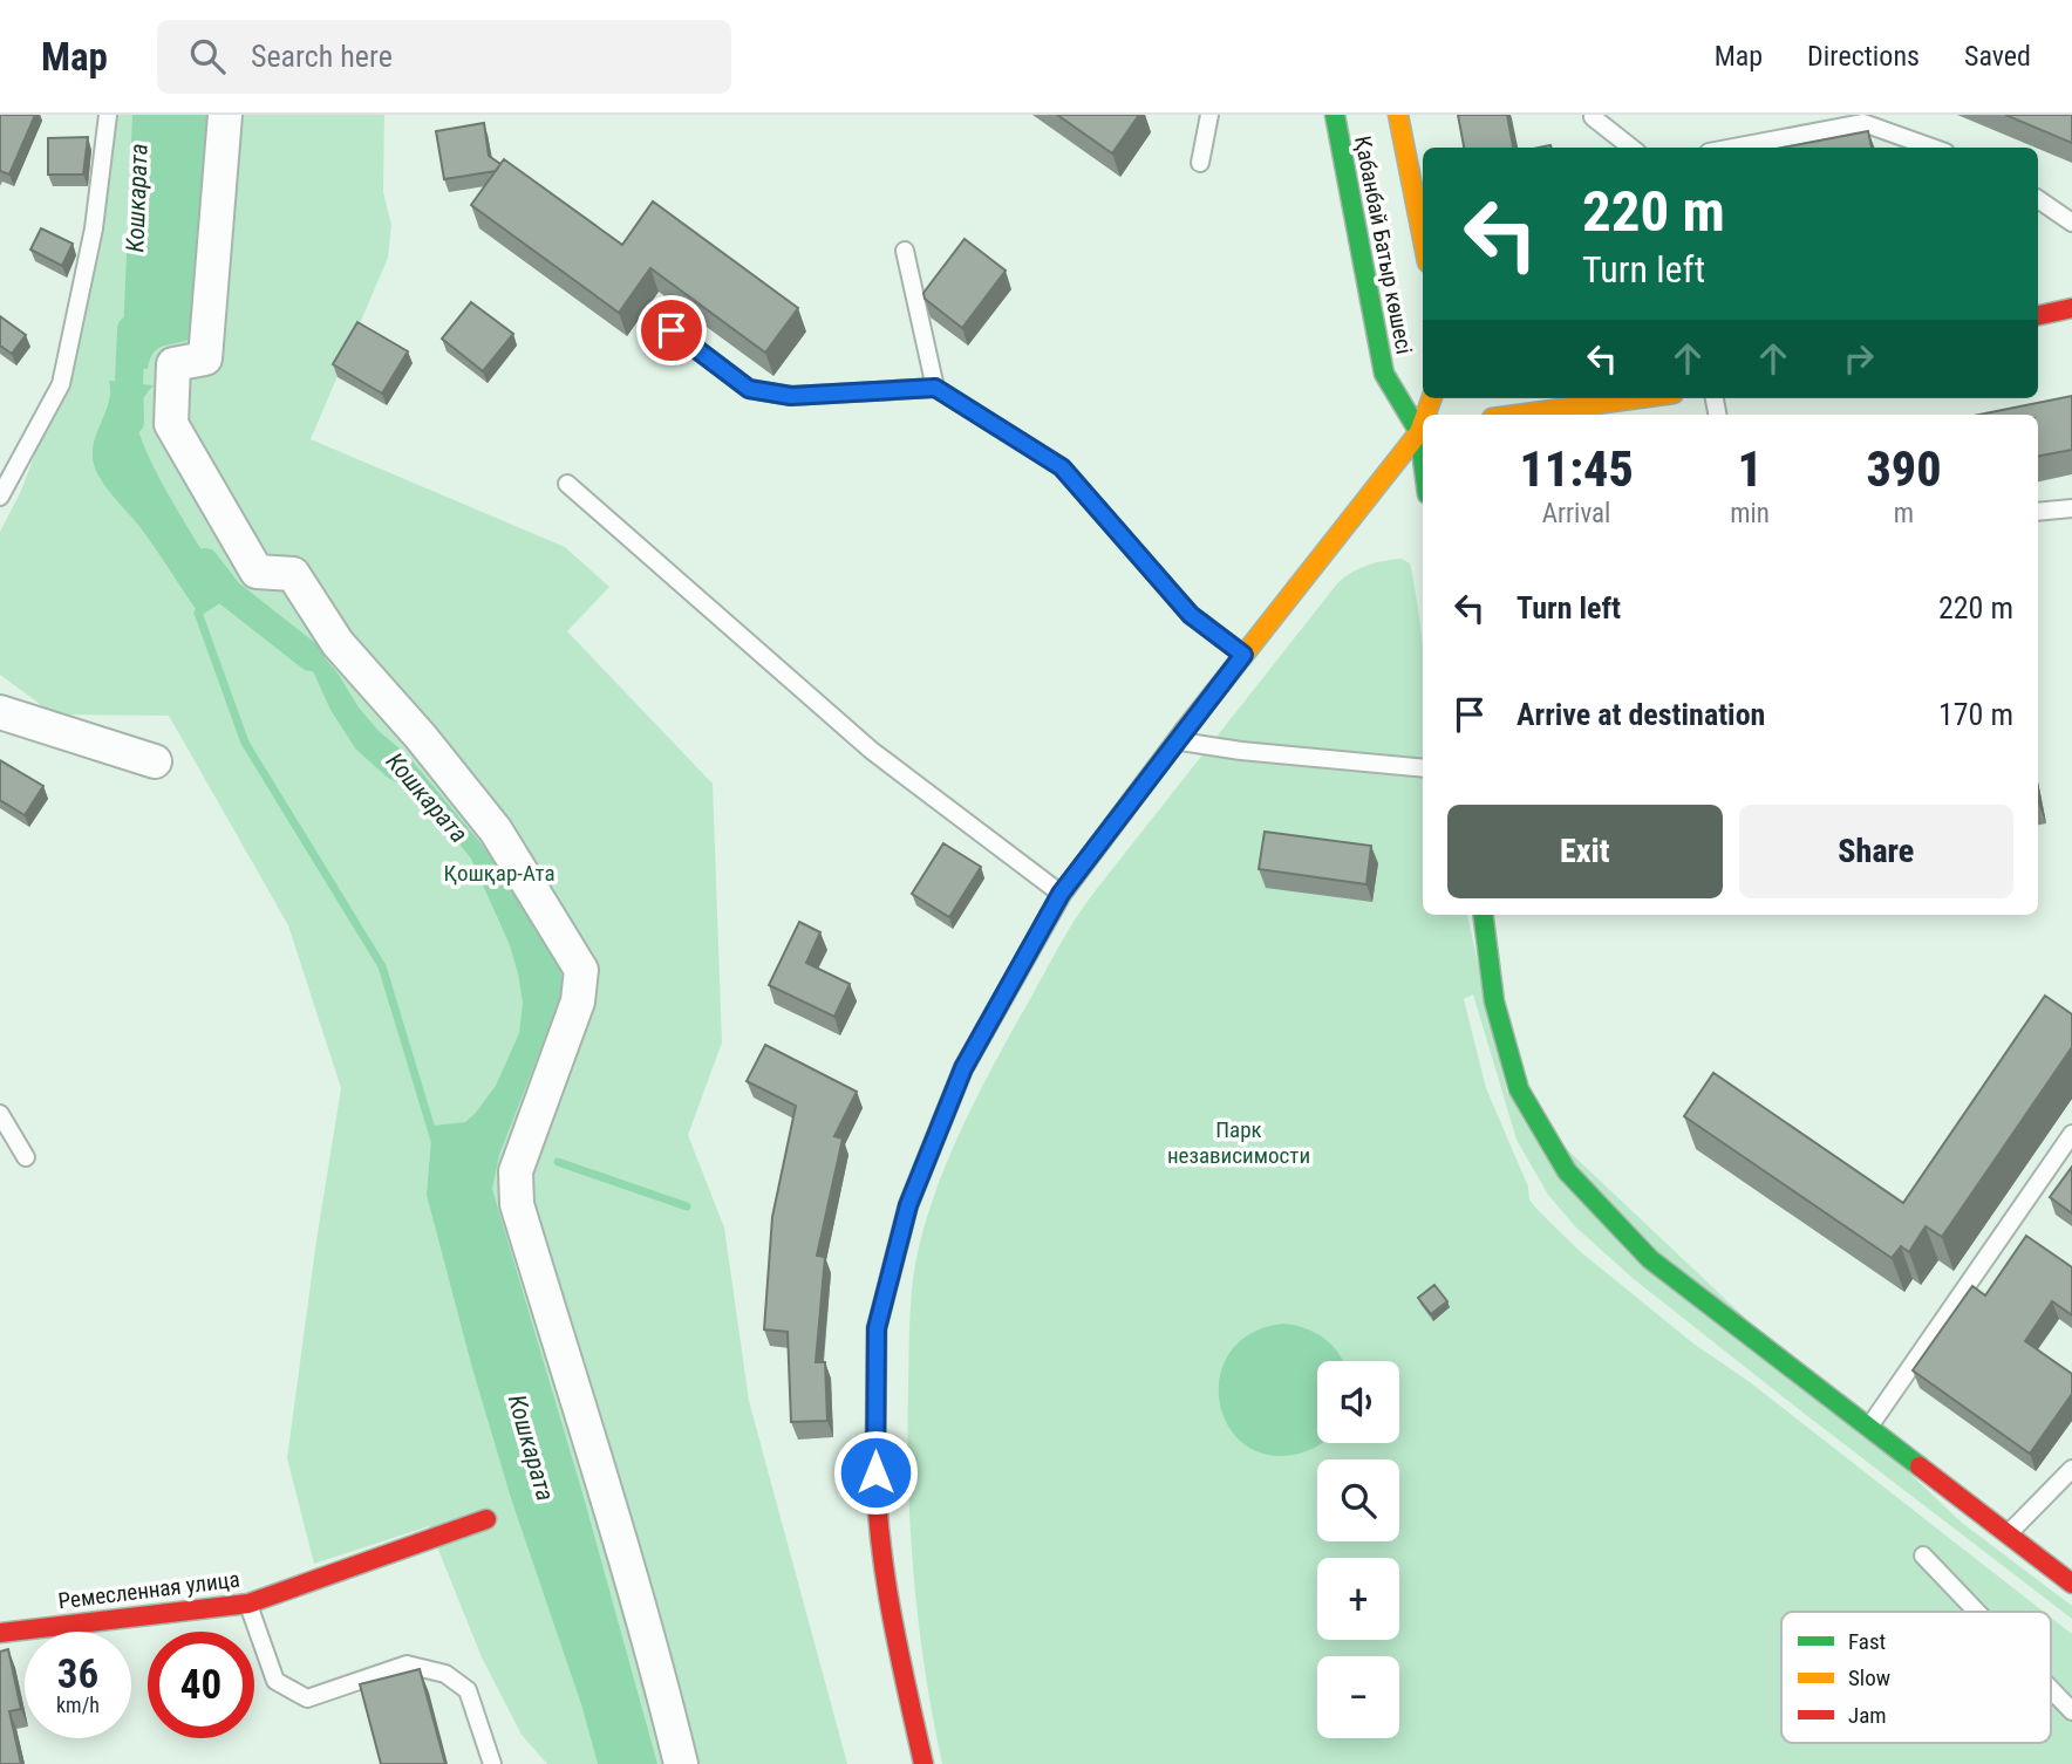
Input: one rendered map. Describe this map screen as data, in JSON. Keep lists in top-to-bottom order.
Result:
{
  "streets": {
    "street": ["Қабанбай Батыр көшесі", "Ремесленная улица"]
  },
  "water": ["Кошкарата"],
  "parks": ["Қошқар-Ата", "Парк независимости"],
  "legend": ["Fast", "Slow", "Jam"],
  "page": {
    "header": "Map",
    "search": "Search here",
    "nav": ["Map", "Directions", "Saved"],
    "turn": ["220 m", "Turn left"],
    "eta": [
      "11:45",
      "Arrival",
      "1",
      "min",
      "390",
      "m"
    ],
    "list": [
      {
        "name": "Turn left",
        "value": "220 m"
      },
      {
        "name": "Arrive at destination",
        "value": "170 m"
      }
    ],
    "buttons": ["Exit", "Share"],
    "map_buttons": ["+", "−"],
    "speed": "36 km/h",
    "limit": "40"
  }
}
